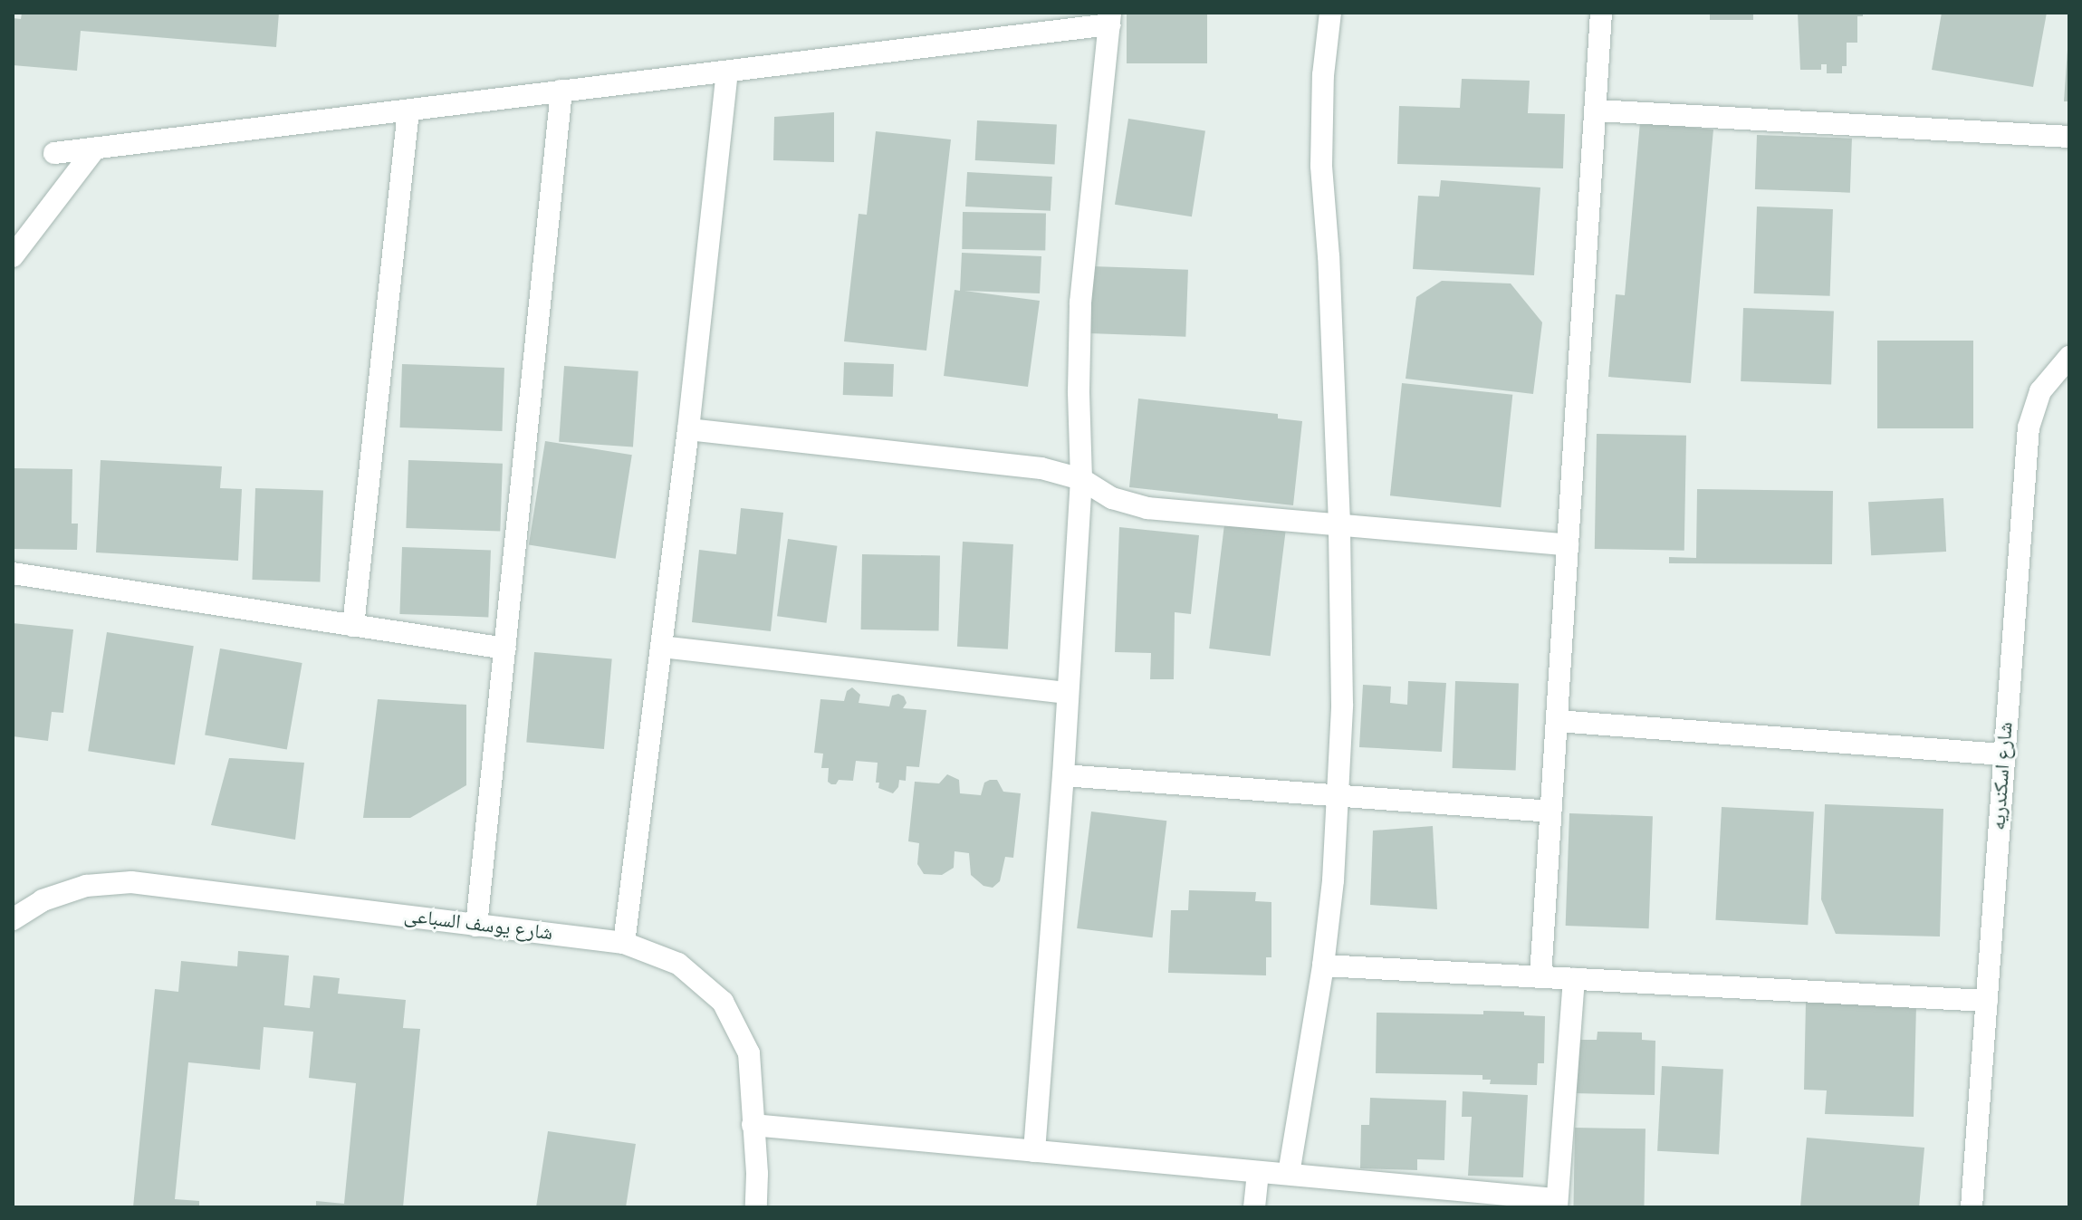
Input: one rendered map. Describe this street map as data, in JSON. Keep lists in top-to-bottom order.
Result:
{
  "streets": {
    "street": ["شارع اسكندريه", "شارع يوسف السباعى"]
  }
}
